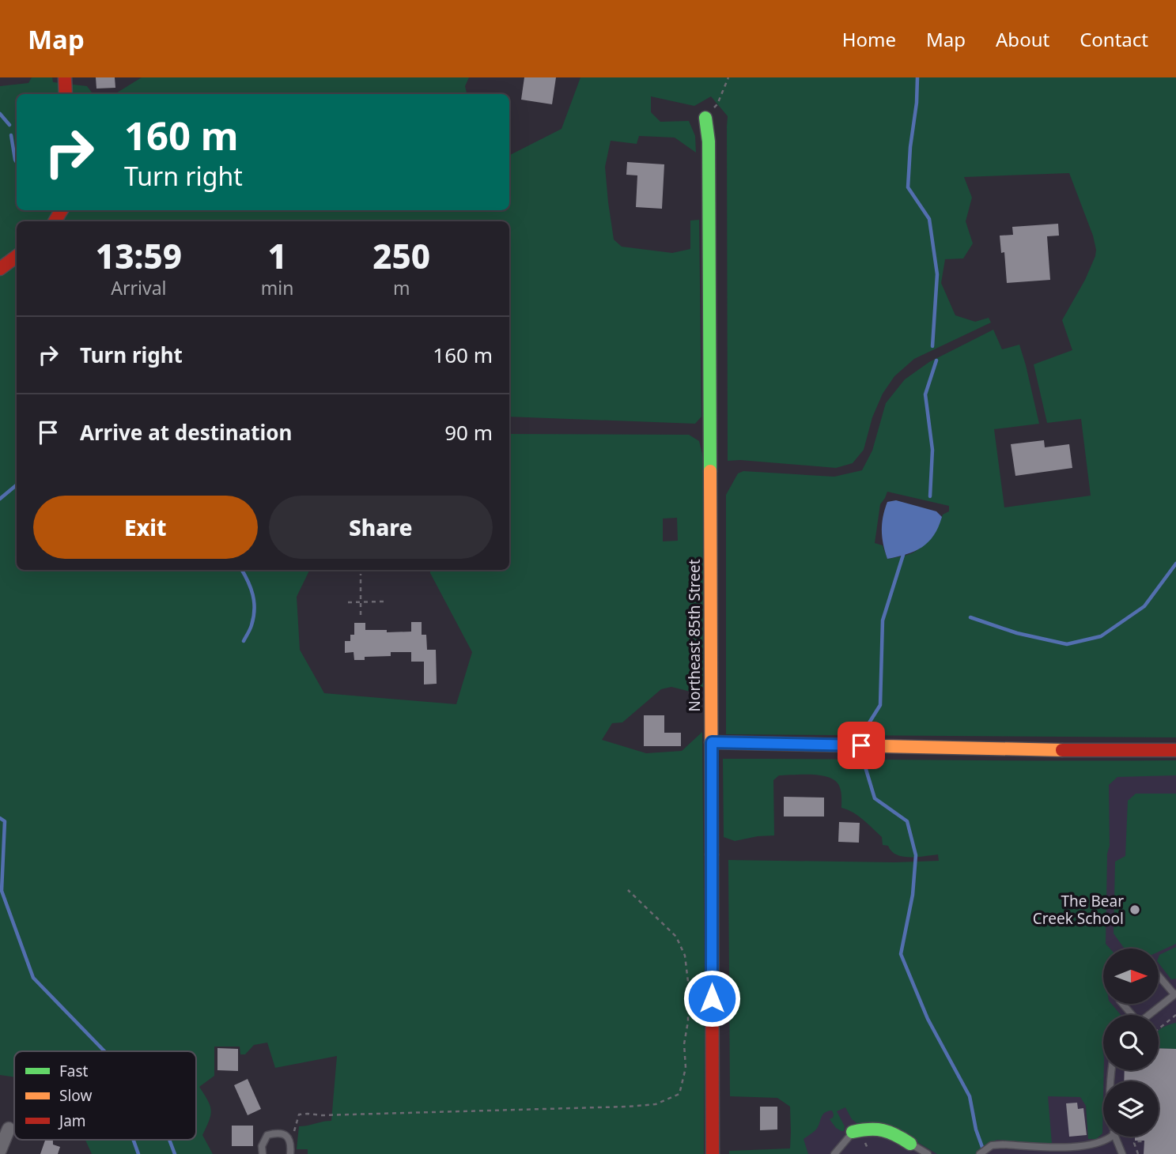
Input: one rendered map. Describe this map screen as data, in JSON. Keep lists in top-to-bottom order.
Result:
{
  "streets": {
    "street": ["Northeast 85th Street"]
  },
  "places": ["The Bear Creek School"],
  "legend": ["Fast", "Slow", "Jam"],
  "north": "right",
  "page": {
    "header": "Map",
    "nav": [
      "Home",
      "Map",
      "About",
      "Contact"
    ],
    "turn": ["160 m", "Turn right"],
    "eta": [
      "13:59",
      "Arrival",
      "1",
      "min",
      "250",
      "m"
    ],
    "list": [
      {
        "name": "Turn right",
        "value": "160 m"
      },
      {
        "name": "Arrive at destination",
        "value": "90 m"
      }
    ],
    "buttons": ["Exit", "Share"]
  }
}
